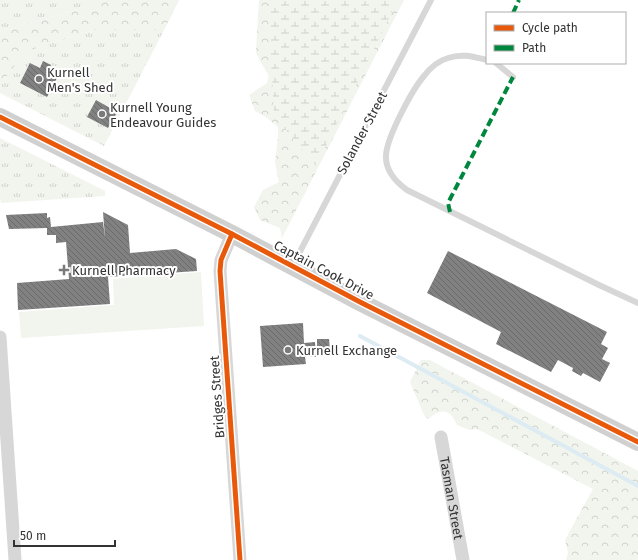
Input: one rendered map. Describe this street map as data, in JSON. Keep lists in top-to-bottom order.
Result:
{
  "streets": {
    "main road": ["Captain Cook Drive"],
    "street": ["Bridges Street", "Tasman Street"],
    "lane": ["Solander Street"]
  },
  "crossings": [
    ["Solander Street", "Captain Cook Drive"],
    ["Captain Cook Drive", "Bridges Street"]
  ],
  "places": {
    "other": ["Kurnell Men's Shed", "Kurnell Young Endeavour Guides", "Kurnell Exchange"],
    "health": ["Kurnell Pharmacy"]
  },
  "legend": ["Cycle path", "Path"],
  "scale_bar": "50 m"
}
